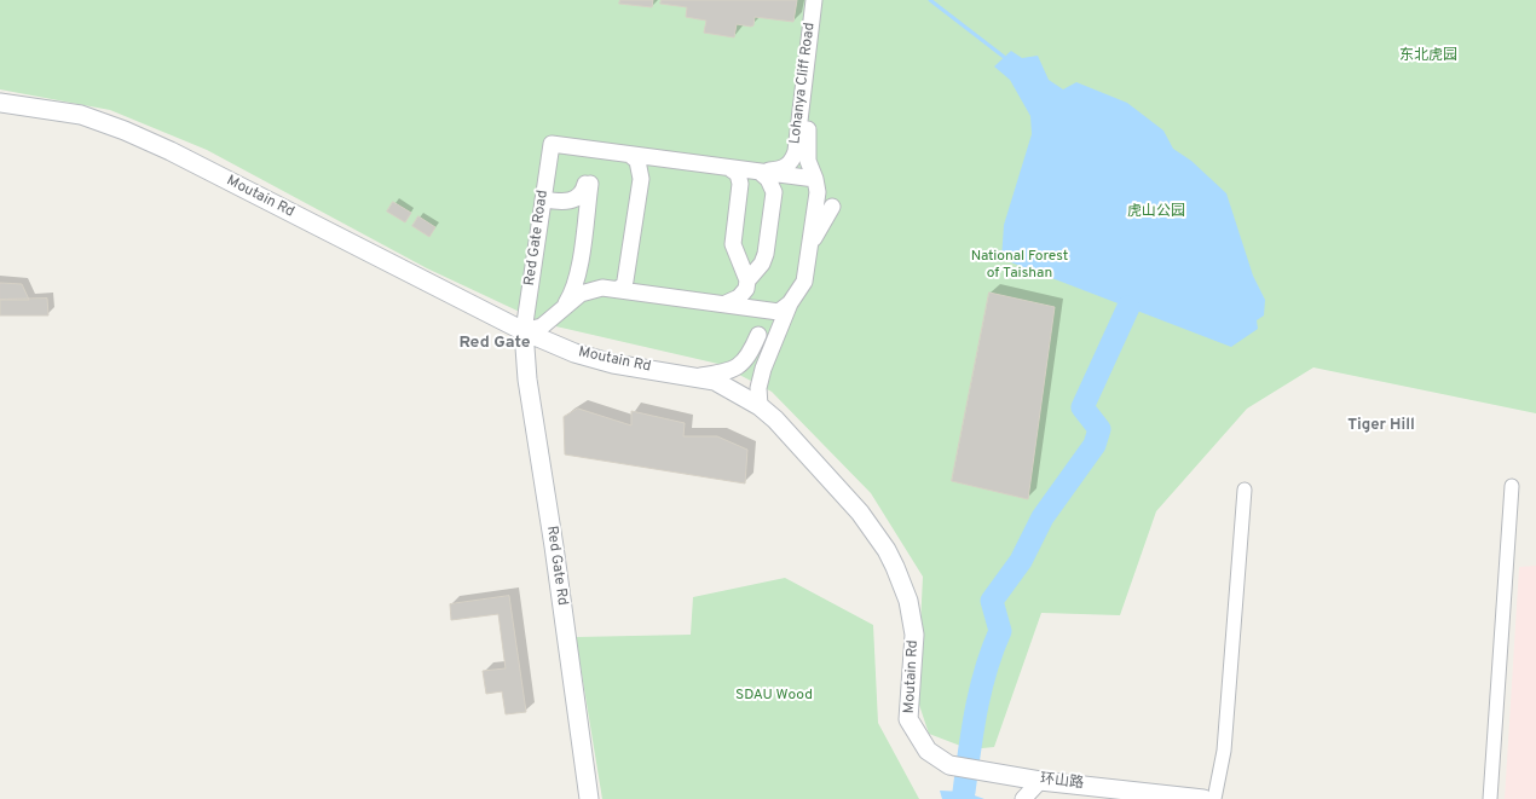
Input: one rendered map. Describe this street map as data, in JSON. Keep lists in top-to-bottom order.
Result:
{
  "streets": {
    "main road": ["Moutain Rd", "Red Gate Rd", "环山路"],
    "street": ["Lohanya Cliff Road", "Red Gate Road"]
  },
  "crossings": [
    ["Lohanya Cliff Road", "Moutain Rd"],
    ["Moutain Rd", "Red Gate Road"],
    ["Moutain Rd", "Red Gate Rd"],
    ["Moutain Rd", "环山路"],
    ["Red Gate Road", "Red Gate Rd"]
  ],
  "districts": ["Red Gate", "Tiger Hill"],
  "parks": [
    "东北虎园",
    "虎山公园",
    "National Forest of Taishan",
    "SDAU Wood"
  ]
}
